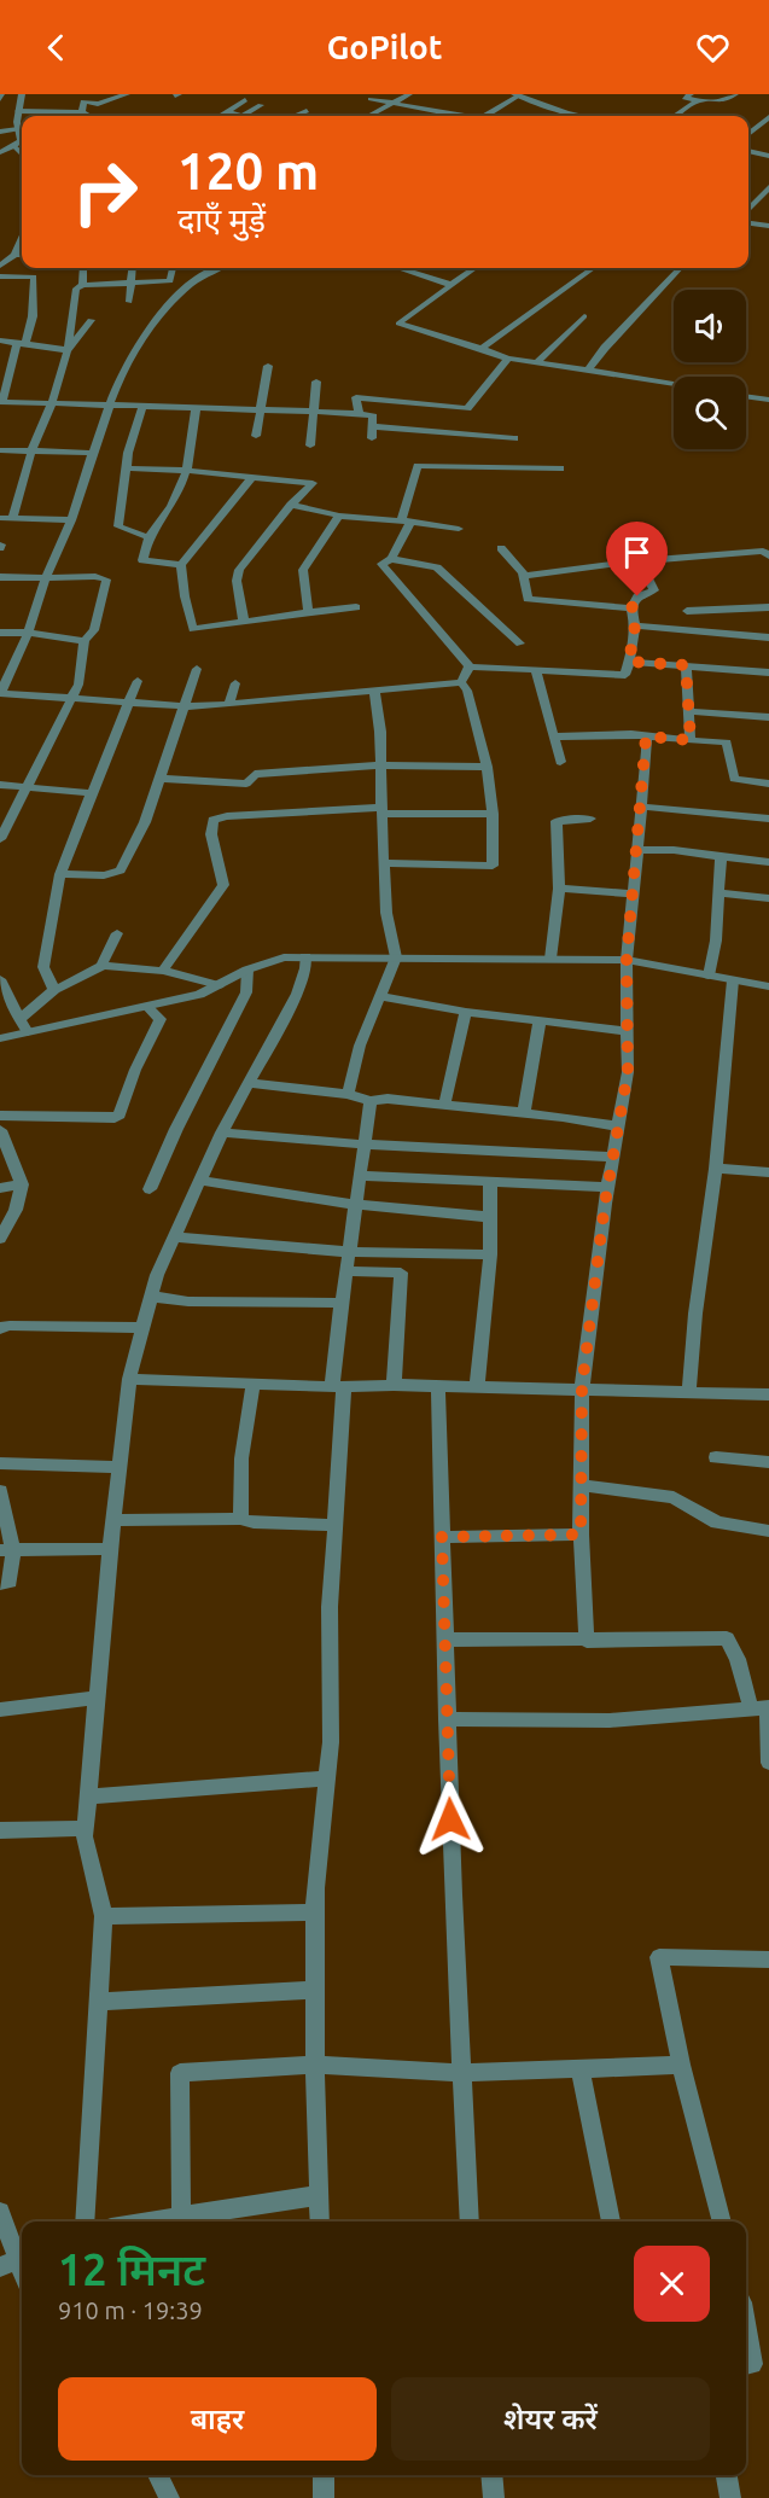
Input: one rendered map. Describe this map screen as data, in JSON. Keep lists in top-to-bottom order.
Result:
{
  "page": {
    "header": "GoPilot",
    "turn": ["120 m", "दाएँ मुड़ें"],
    "heading": ["12 मिनट", "910 m · 19:39"],
    "buttons": ["बाहर", "शेयर करें"]
  }
}
